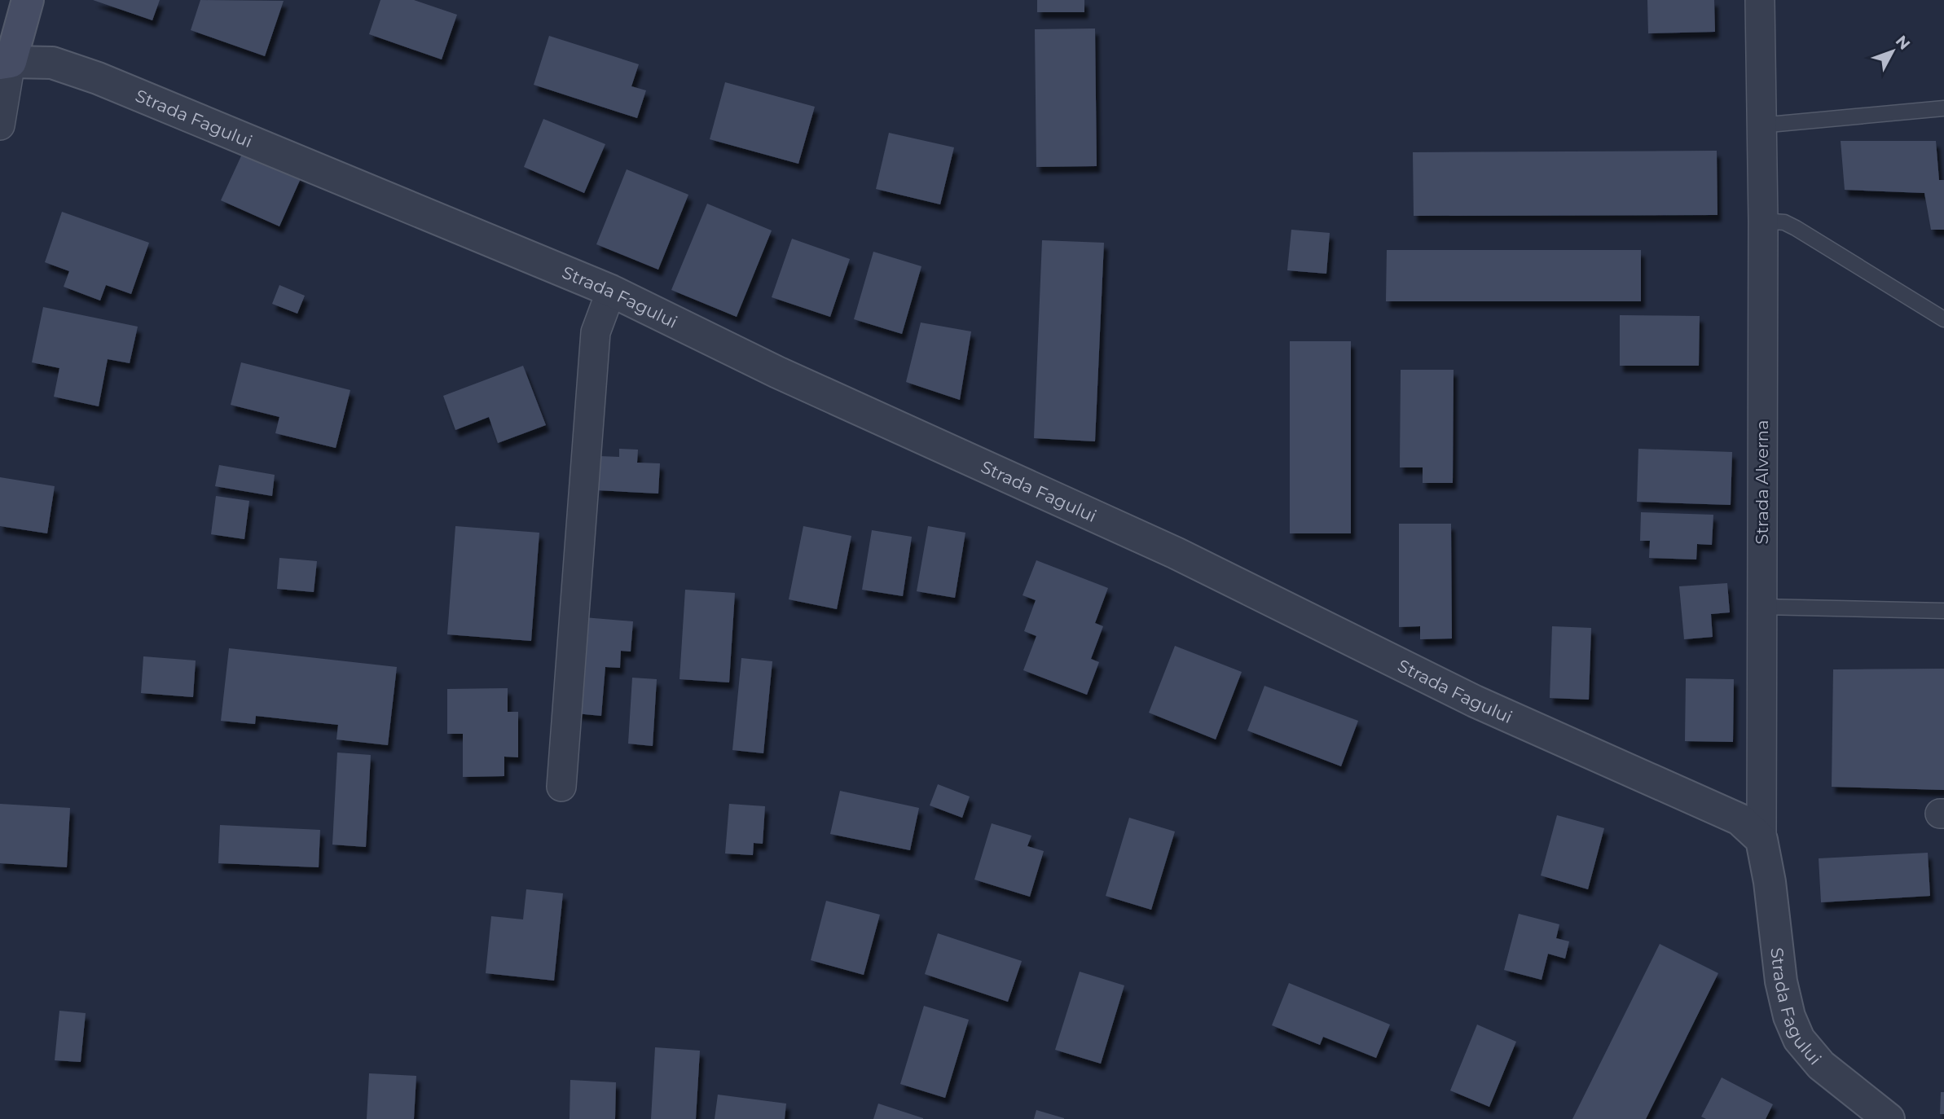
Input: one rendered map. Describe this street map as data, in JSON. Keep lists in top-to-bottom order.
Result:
{
  "streets": {
    "street": ["Strada Fagului", "Strada Alverna"]
  },
  "crossings": [
    ["Strada Fagului", "Strada Alverna"]
  ],
  "north": "top right"
}
